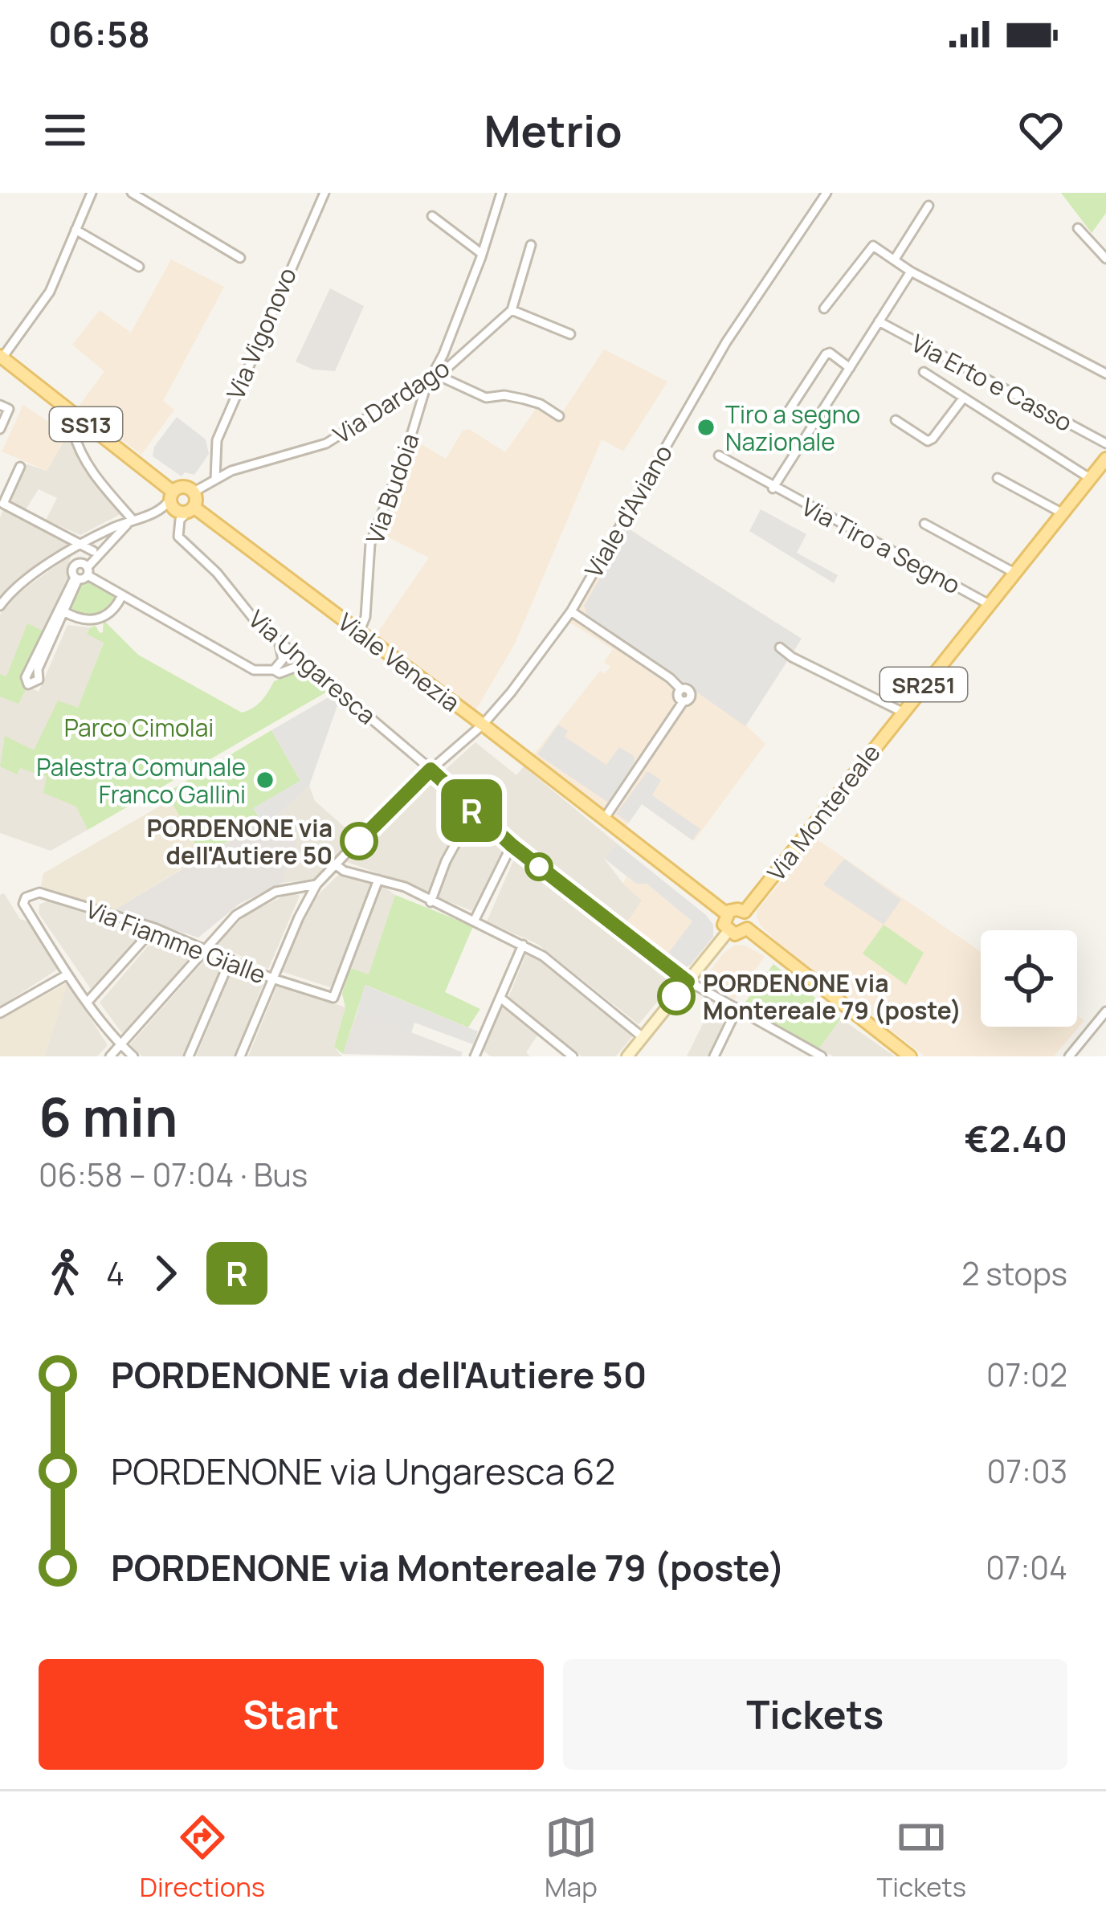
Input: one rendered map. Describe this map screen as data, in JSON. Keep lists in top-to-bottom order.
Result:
{
  "streets": {
    "main road": [
      "SS13",
      "Viale Venezia",
      "SR251",
      "Via Montereale"
    ],
    "street": [
      "Via Vigonovo",
      "Via Erto e Casso",
      "Via Dardago",
      "Via Budoia",
      "Viale d'Aviano",
      "Via Tiro a Segno",
      "Via Ungaresca",
      "Via Fiamme Gialle"
    ]
  },
  "crossings": [
    ["Via Vigonovo", "Via Dardago"],
    ["Via Erto e Casso", "Via Tiro a Segno"],
    ["Via Dardago", "Via Budoia"],
    ["Via Dardago", "Viale Venezia"],
    ["Via Dardago", "Via Ungaresca"],
    ["Via Budoia", "Viale Venezia"],
    ["Viale d'Aviano", "Viale Venezia"],
    ["Viale d'Aviano", "Via Ungaresca"],
    ["Via Tiro a Segno", "Via Montereale"],
    ["Viale Venezia", "Via Ungaresca"],
    ["Viale Venezia", "Via Montereale"]
  ],
  "parks": ["Parco Cimolai"],
  "places": [
    "Tiro a segno Nazionale",
    "Palestra Comunale Franco Gallini",
    "PORDENONE via dell'Autiere 50",
    "PORDENONE via Montereale 79 (poste)"
  ],
  "lines": ["bus line R"],
  "page": {
    "status": "06:58",
    "header": "Metrio",
    "on_map": "R",
    "heading": ["6 min", "06:58 – 07:04 · Bus", "€2.40"],
    "legs": ["4", "R", "2 stops"],
    "list": [
      {
        "name": "PORDENONE via dell'Autiere 50",
        "value": "07:02"
      },
      {
        "name": "PORDENONE via Ungaresca 62",
        "value": "07:03"
      },
      {
        "name": "PORDENONE via Montereale 79 (poste)",
        "value": "07:04"
      }
    ],
    "buttons": ["Start", "Tickets"],
    "tabs": ["Directions", "Map", "Tickets"]
  }
}
